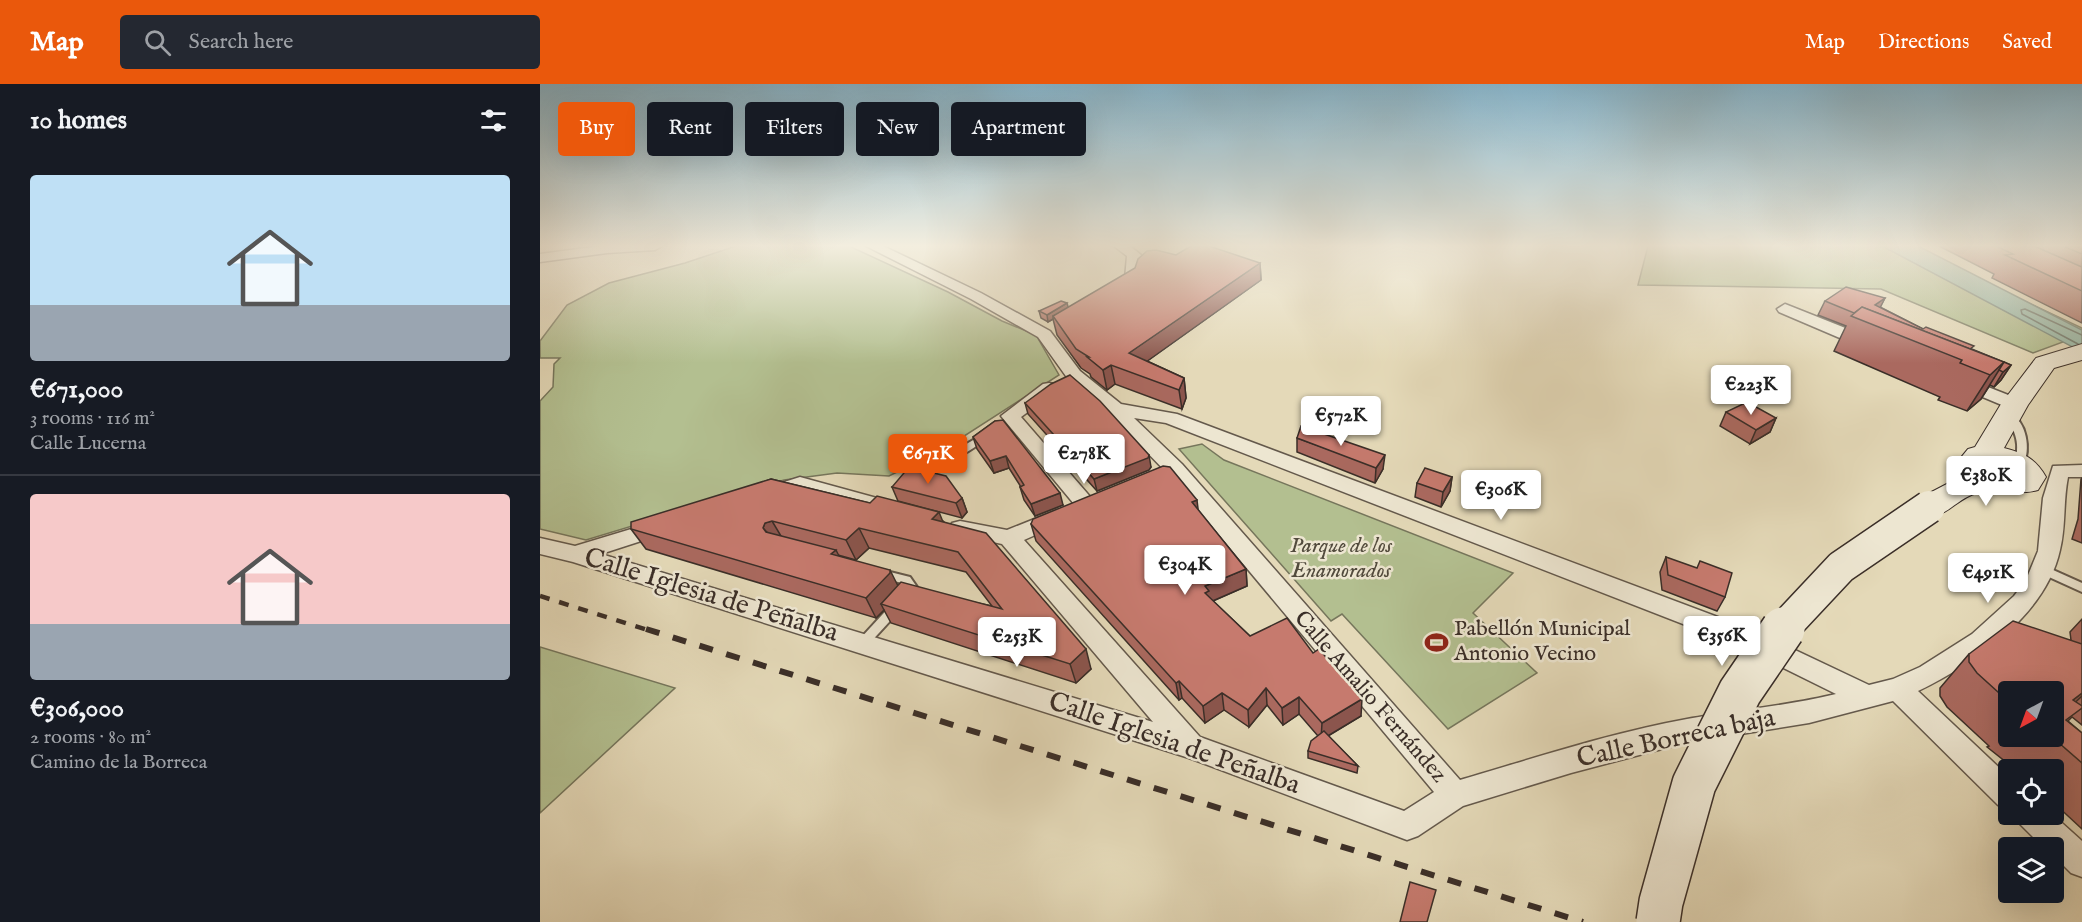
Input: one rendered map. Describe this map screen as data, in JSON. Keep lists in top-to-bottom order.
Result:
{
  "streets": {
    "street": ["Calle Iglesia de Peñalba", "Calle Amalio Fernández", "Calle Borreca baja"]
  },
  "crossings": [
    ["Calle Iglesia de Peñalba", "Calle Amalio Fernández"],
    ["Calle Iglesia de Peñalba", "Calle Borreca baja"],
    ["Calle Amalio Fernández", "Calle Borreca baja"]
  ],
  "parks": ["Parque de los Enamorados"],
  "places": {
    "sports": ["Pabellón Municipal Antonio Vecino"]
  },
  "north": "bottom left",
  "page": {
    "header": "Map",
    "search": "Search here",
    "nav": ["Map", "Directions", "Saved"],
    "heading": "10 homes",
    "chip": [
      "Buy",
      "Rent",
      "Filters",
      "New",
      "Apartment"
    ],
    "list": [
      {
        "name": "€671,000",
        "note": "3 rooms · 116 m² · Calle Lucerna"
      },
      {
        "name": "€306,000",
        "note": "2 rooms · 80 m² · Camino de la Borreca"
      }
    ],
    "price": [
      "€223K",
      "€572K",
      "€671K",
      "€278K",
      "€380K",
      "€306K",
      "€304K",
      "€491K",
      "€356K",
      "€253K"
    ]
  }
}
